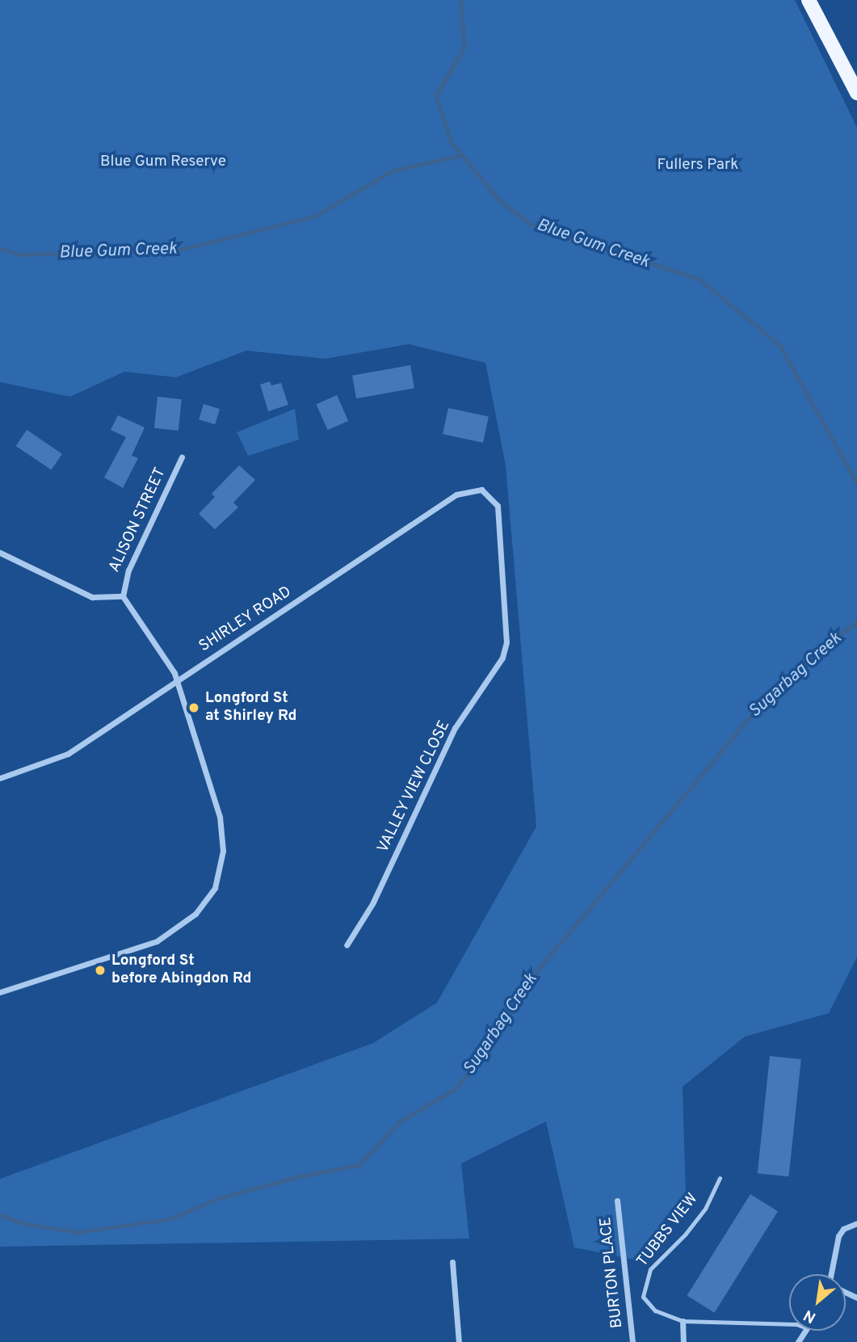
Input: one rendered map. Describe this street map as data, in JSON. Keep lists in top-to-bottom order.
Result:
{
  "streets": {
    "street": [
      "ALISON STREET",
      "SHIRLEY ROAD",
      "VALLEY VIEW CLOSE",
      "BURTON PLACE"
    ],
    "lane": ["TUBBS VIEW"]
  },
  "crossings": [
    ["ALISON STREET", "SHIRLEY ROAD"],
    ["SHIRLEY ROAD", "VALLEY VIEW CLOSE"]
  ],
  "water": ["Blue Gum Creek", "Sugarbag Creek"],
  "parks": ["Blue Gum Reserve", "Fullers Park"],
  "places": ["Longford St at Shirley Rd", "Longford St before Abingdon Rd"],
  "north": "bottom left"
}
